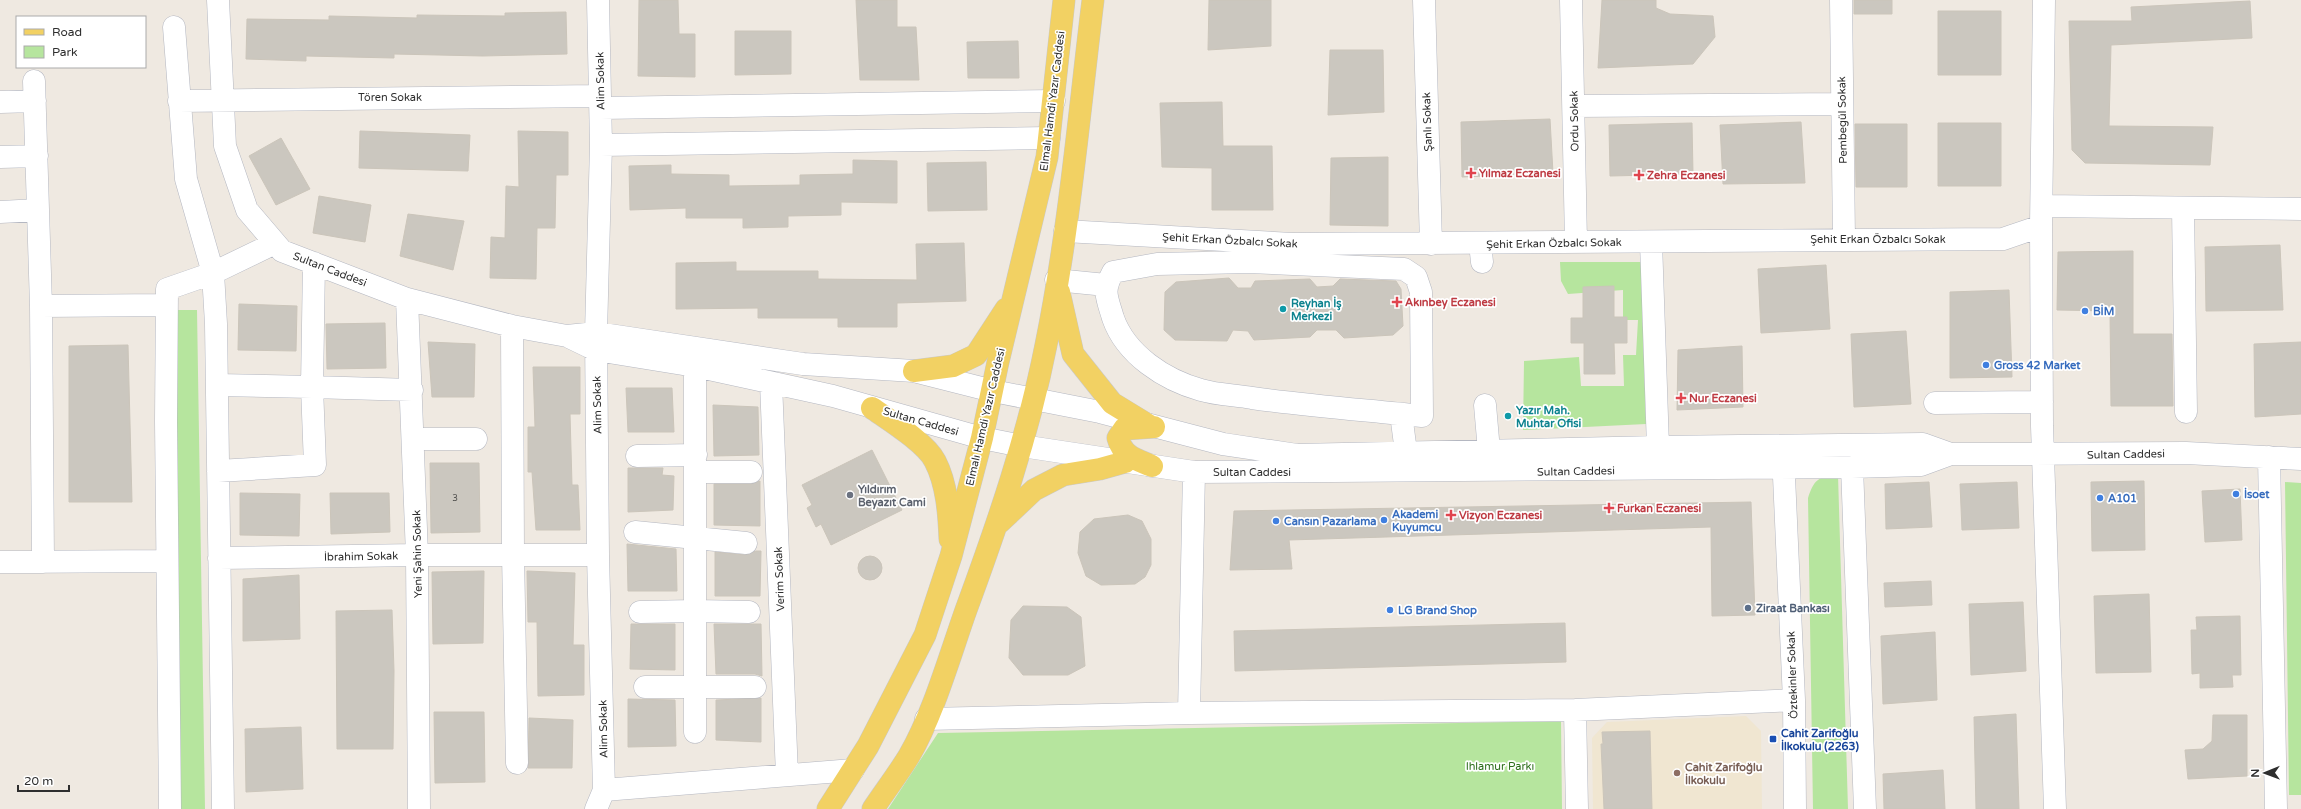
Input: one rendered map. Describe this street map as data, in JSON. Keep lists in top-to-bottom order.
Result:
{
  "streets": {
    "main road": ["Elmalı Hamdi Yazır Caddesi"],
    "street": [
      "Alim Sokak",
      "Tören Sokak",
      "Pembegül Sokak",
      "Ordu Sokak",
      "Şanlı Sokak",
      "Şehit Erkan Özbalcı Sokak",
      "Sultan Caddesi",
      "Yeni Şahin Sokak",
      "İbrahim Sokak",
      "Verim Sokak",
      "Öztekinler Sokak"
    ]
  },
  "crossings": [
    ["Alim Sokak", "Tören Sokak"],
    ["Alim Sokak", "Sultan Caddesi"],
    ["Alim Sokak", "İbrahim Sokak"],
    ["Tören Sokak", "Elmalı Hamdi Yazır Caddesi"],
    ["Tören Sokak", "Sultan Caddesi"],
    ["Elmalı Hamdi Yazır Caddesi", "Sultan Caddesi"],
    ["Pembegül Sokak", "Şehit Erkan Özbalcı Sokak"],
    ["Ordu Sokak", "Şehit Erkan Özbalcı Sokak"],
    ["Şanlı Sokak", "Şehit Erkan Özbalcı Sokak"],
    ["Sultan Caddesi", "Yeni Şahin Sokak"],
    ["Sultan Caddesi", "Verim Sokak"],
    ["Sultan Caddesi", "Öztekinler Sokak"],
    ["Yeni Şahin Sokak", "İbrahim Sokak"]
  ],
  "parks": ["Ihlamur Parkı"],
  "places": {
    "health": [
      "Yılmaz Eczanesi",
      "Zehra Eczanesi",
      "Akınbey Eczanesi",
      "Nur Eczanesi",
      "Furkan Eczanesi",
      "Vizyon Eczanesi"
    ],
    "other": [
      "Reyhan İş Merkezi",
      "BİM",
      "Gross 42 Market",
      "Yazır Mah. Muhtar Ofisi",
      "İsoet",
      "Yıldırım Beyazıt Cami",
      "A101",
      "Akademi Kuyumcu",
      "Cansın Pazarlama",
      "Ziraat Bankası",
      "LG Brand Shop",
      "Cahit Zarifoğlu İlkokulu"
    ],
    "transit": ["Cahit Zarifoğlu İlkokulu (2263)"]
  },
  "house_numbers": ["3"],
  "legend": ["Road", "Park"],
  "scale_bar": "20 m",
  "north": "left"
}
